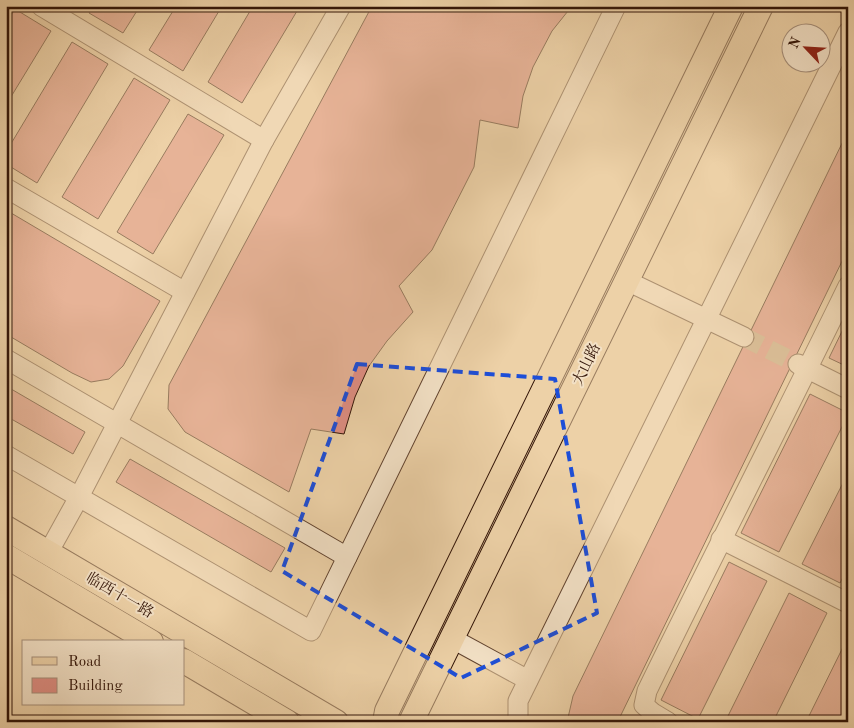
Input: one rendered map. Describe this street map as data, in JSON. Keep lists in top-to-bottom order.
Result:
{
  "streets": {
    "main road": ["大山路", "临西十一路"]
  },
  "legend": ["Road", "Building"],
  "north": "top left"
}
